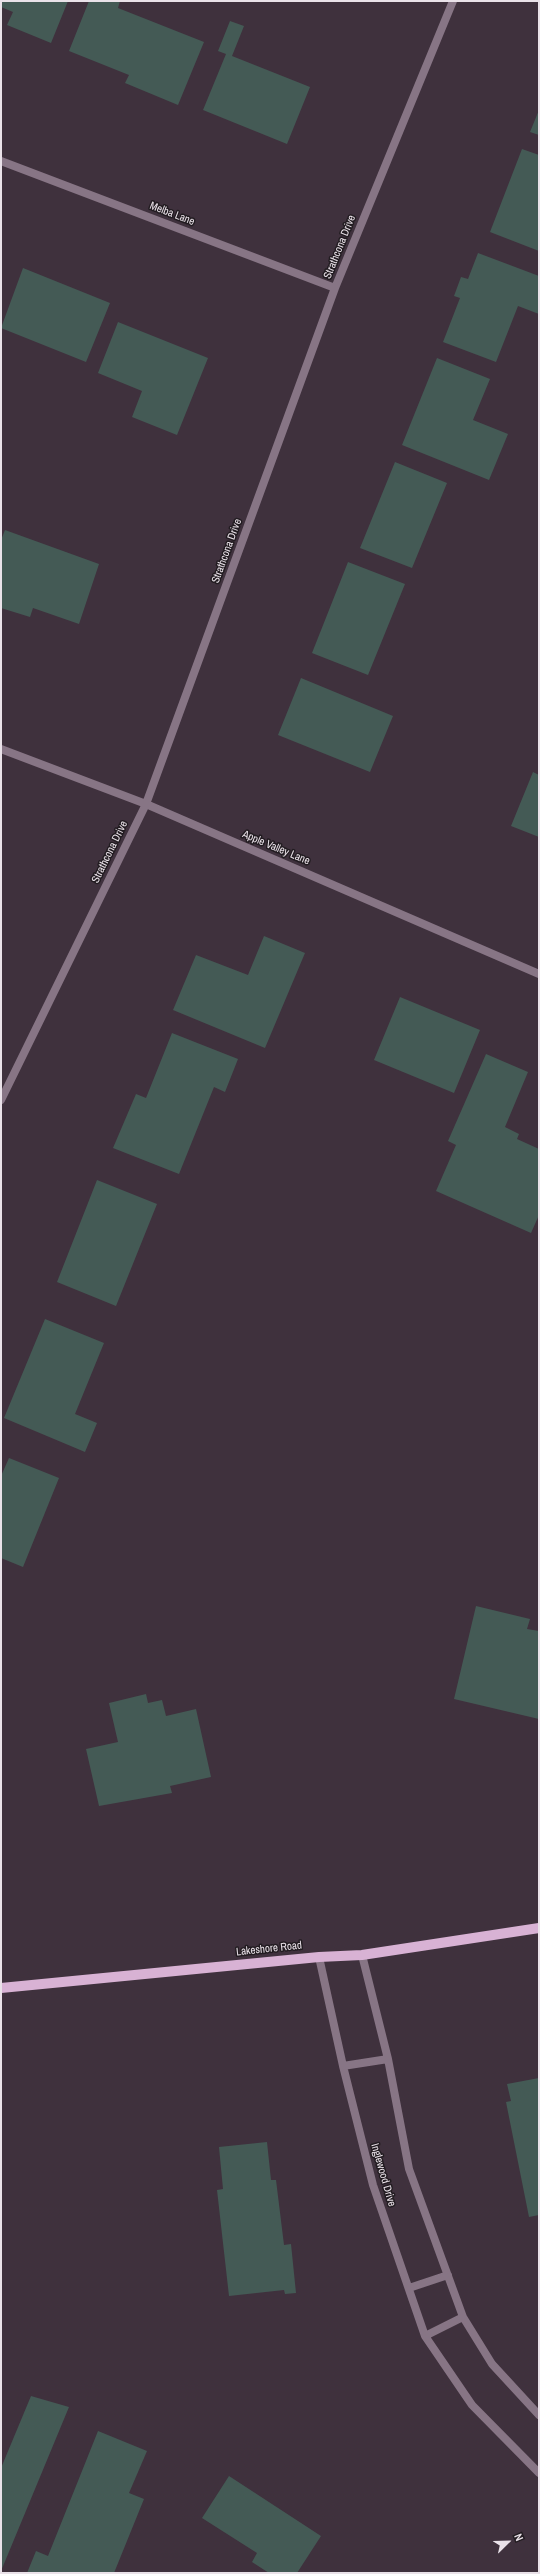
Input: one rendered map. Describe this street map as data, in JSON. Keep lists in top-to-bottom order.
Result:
{
  "streets": {
    "main road": ["Lakeshore Road"],
    "street": [
      "Melba Lane",
      "Strathcona Drive",
      "Apple Valley Lane",
      "Inglewood Drive"
    ]
  },
  "crossings": [
    ["Melba Lane", "Strathcona Drive"],
    ["Strathcona Drive", "Apple Valley Lane"],
    ["Lakeshore Road", "Inglewood Drive"]
  ],
  "north": "top right"
}
